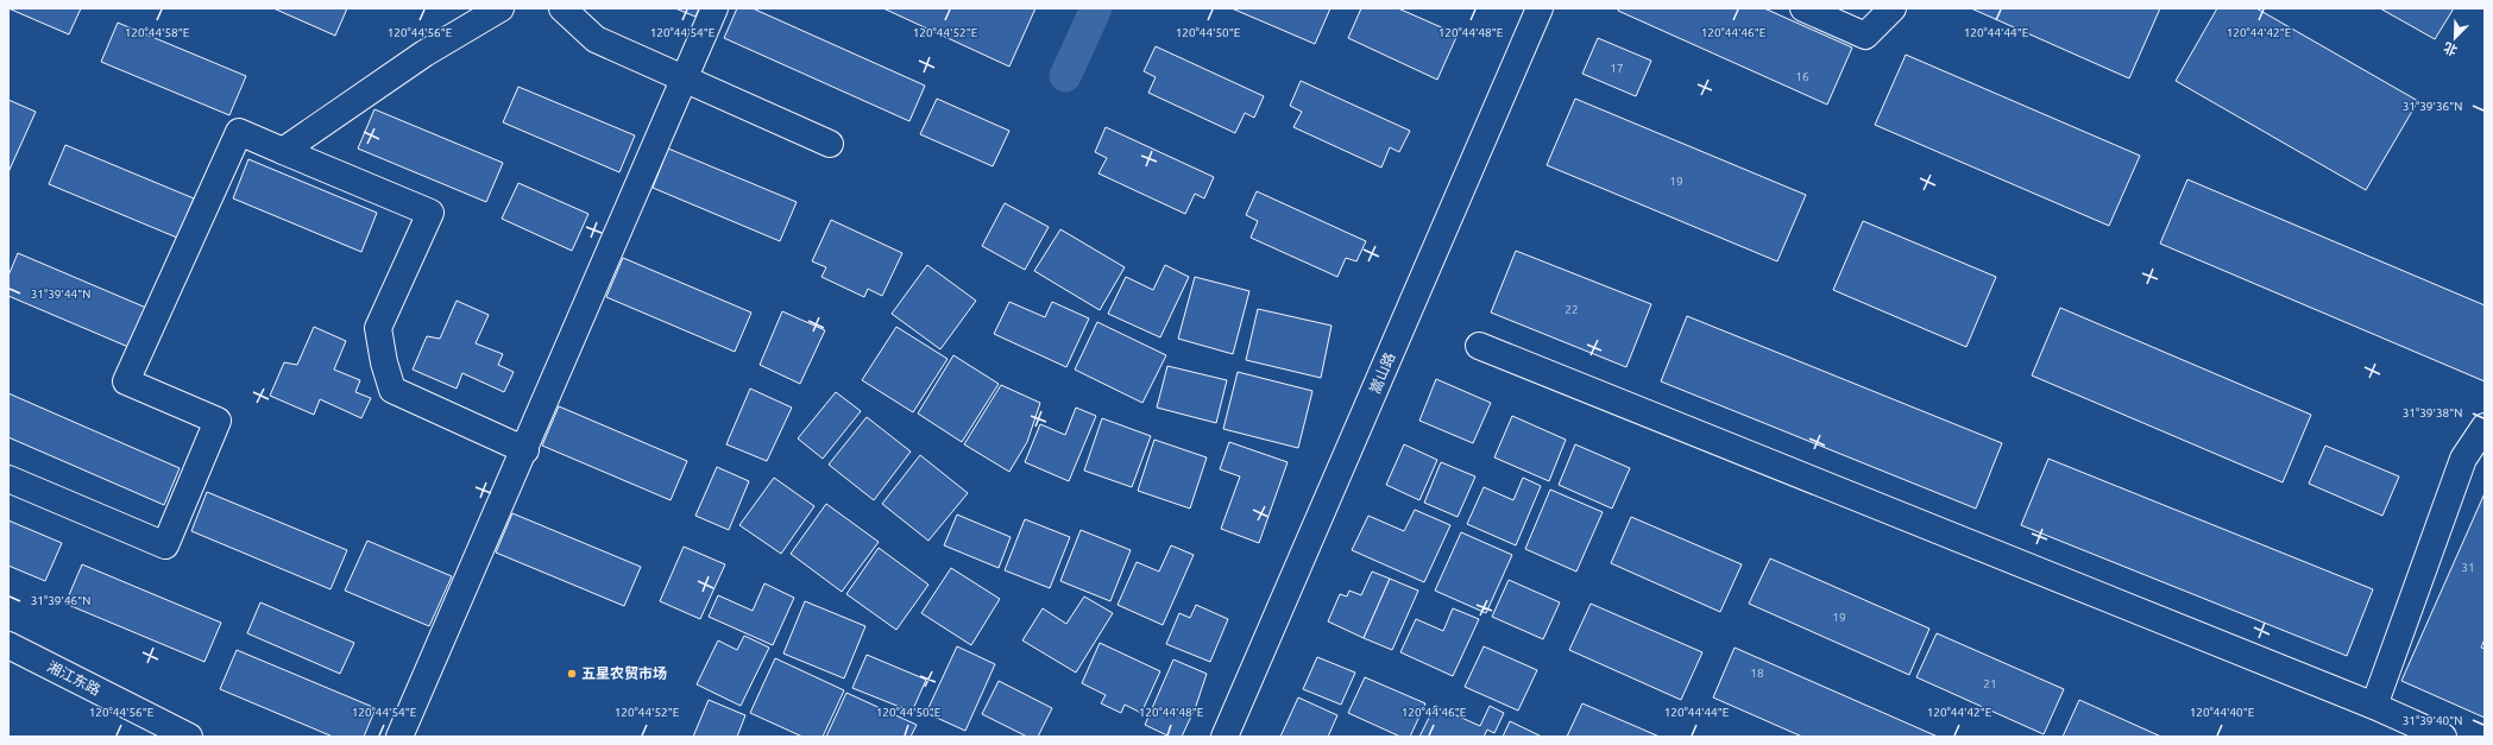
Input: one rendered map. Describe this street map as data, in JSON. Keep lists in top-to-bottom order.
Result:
{
  "streets": {
    "street": ["嵩山路", "湘江东路"]
  },
  "places": ["五星农贸市场"],
  "house_numbers": [
    "17",
    "16",
    "19",
    "22",
    "31",
    "19",
    "18",
    "21"
  ],
  "north": "bottom left",
  "coordinates": [
    "120°44'56\"E",
    "120°44'54\"E",
    "120°44'52\"E",
    "120°44'48\"E",
    "120°44'46\"E",
    "120°44'42\"E",
    "120°44'58\"E",
    "120°44'50\"E",
    "120°44'44\"E",
    "31°39'36\"N",
    "31°39'44\"N",
    "31°39'38\"N",
    "31°39'46\"N",
    "120°44'40\"E",
    "31°39'40\"N"
  ]
}
